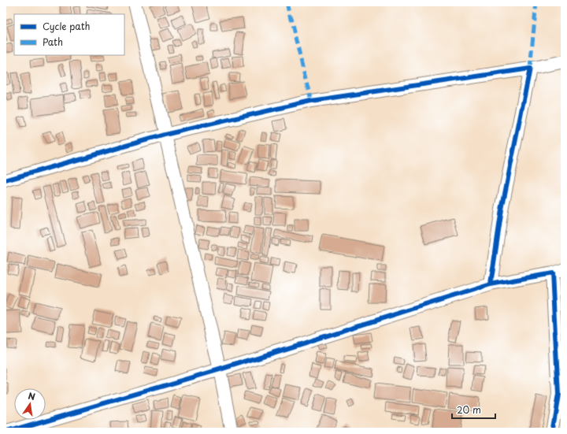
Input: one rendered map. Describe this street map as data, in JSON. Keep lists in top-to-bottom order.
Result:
{
  "legend": ["Cycle path", "Path"],
  "scale_bar": "20 m",
  "north": "top"
}
